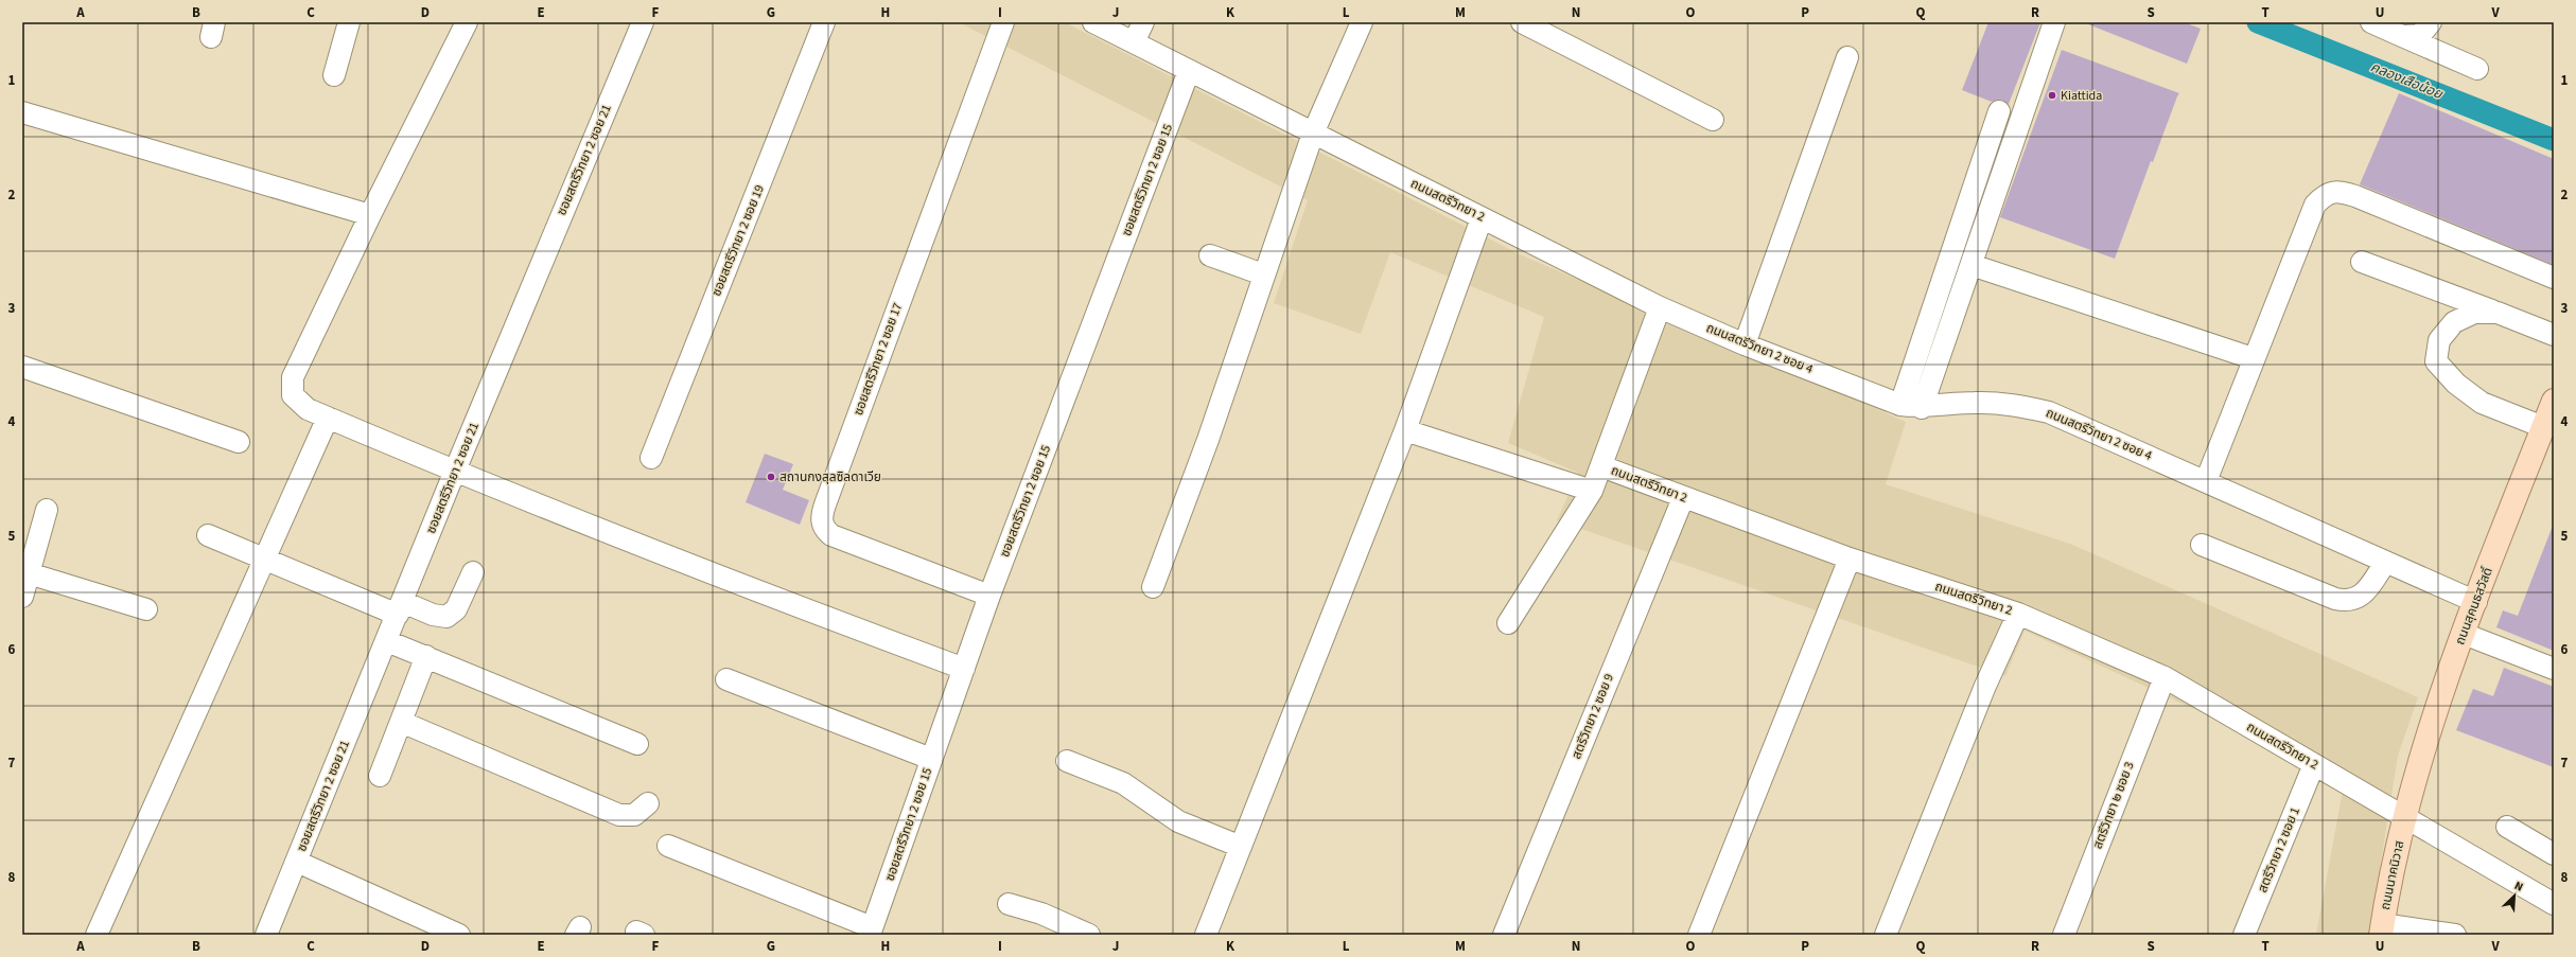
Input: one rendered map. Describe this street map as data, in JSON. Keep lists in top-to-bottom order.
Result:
{
  "streets": {
    "main road": ["ถนนสุคนธสวัสดิ์", "ถนนนาคนิวาส"],
    "street": [
      "ซอยสตรีวิทยา 2 ซอย 21",
      "ซอยสตรีวิทยา 2 ซอย 15",
      "ถนนสตรีวิทยา 2",
      "ซอยสตรีวิทยา 2 ซอย 19",
      "ถนนสตรีวิทยา 2 ซอย 4",
      "ซอยสตรีวิทยา 2 ซอย 17",
      "สตรีวิทยา 2 ซอย 9",
      "สตรีวิทยา ๒ ซอย 3",
      "สตรีวิทยา 2 ซอย 1"
    ]
  },
  "crossings": [
    ["ซอยสตรีวิทยา 2 ซอย 15", "ถนนสตรีวิทยา 2"],
    ["ซอยสตรีวิทยา 2 ซอย 15", "ซอยสตรีวิทยา 2 ซอย 17"],
    ["ถนนสตรีวิทยา 2", "ถนนสตรีวิทยา 2 ซอย 4"],
    ["ถนนสตรีวิทยา 2", "ถนนสุคนธสวัสดิ์"],
    ["ถนนสตรีวิทยา 2", "สตรีวิทยา 2 ซอย 9"],
    ["ถนนสตรีวิทยา 2", "สตรีวิทยา ๒ ซอย 3"],
    ["ถนนสตรีวิทยา 2", "สตรีวิทยา 2 ซอย 1"],
    ["ถนนสตรีวิทยา 2", "ถนนนาคนิวาส"],
    ["ถนนสตรีวิทยา 2 ซอย 4", "ถนนสุคนธสวัสดิ์"],
    ["ถนนสุคนธสวัสดิ์", "ถนนนาคนิวาส"]
  ],
  "water": ["คลองเสือน้อย"],
  "places": ["Kiattida", "สถานกงสุลซิลดาเวีย"],
  "north": "top right",
  "grid": {
    "columns": [
      "A",
      "B",
      "C",
      "D",
      "E",
      "F",
      "G",
      "H",
      "I",
      "J",
      "K",
      "L",
      "M",
      "N",
      "O",
      "P",
      "Q",
      "R",
      "S",
      "T",
      "U",
      "V"
    ],
    "rows": [
      "1",
      "2",
      "3",
      "4",
      "5",
      "6",
      "7",
      "8"
    ]
  }
}
